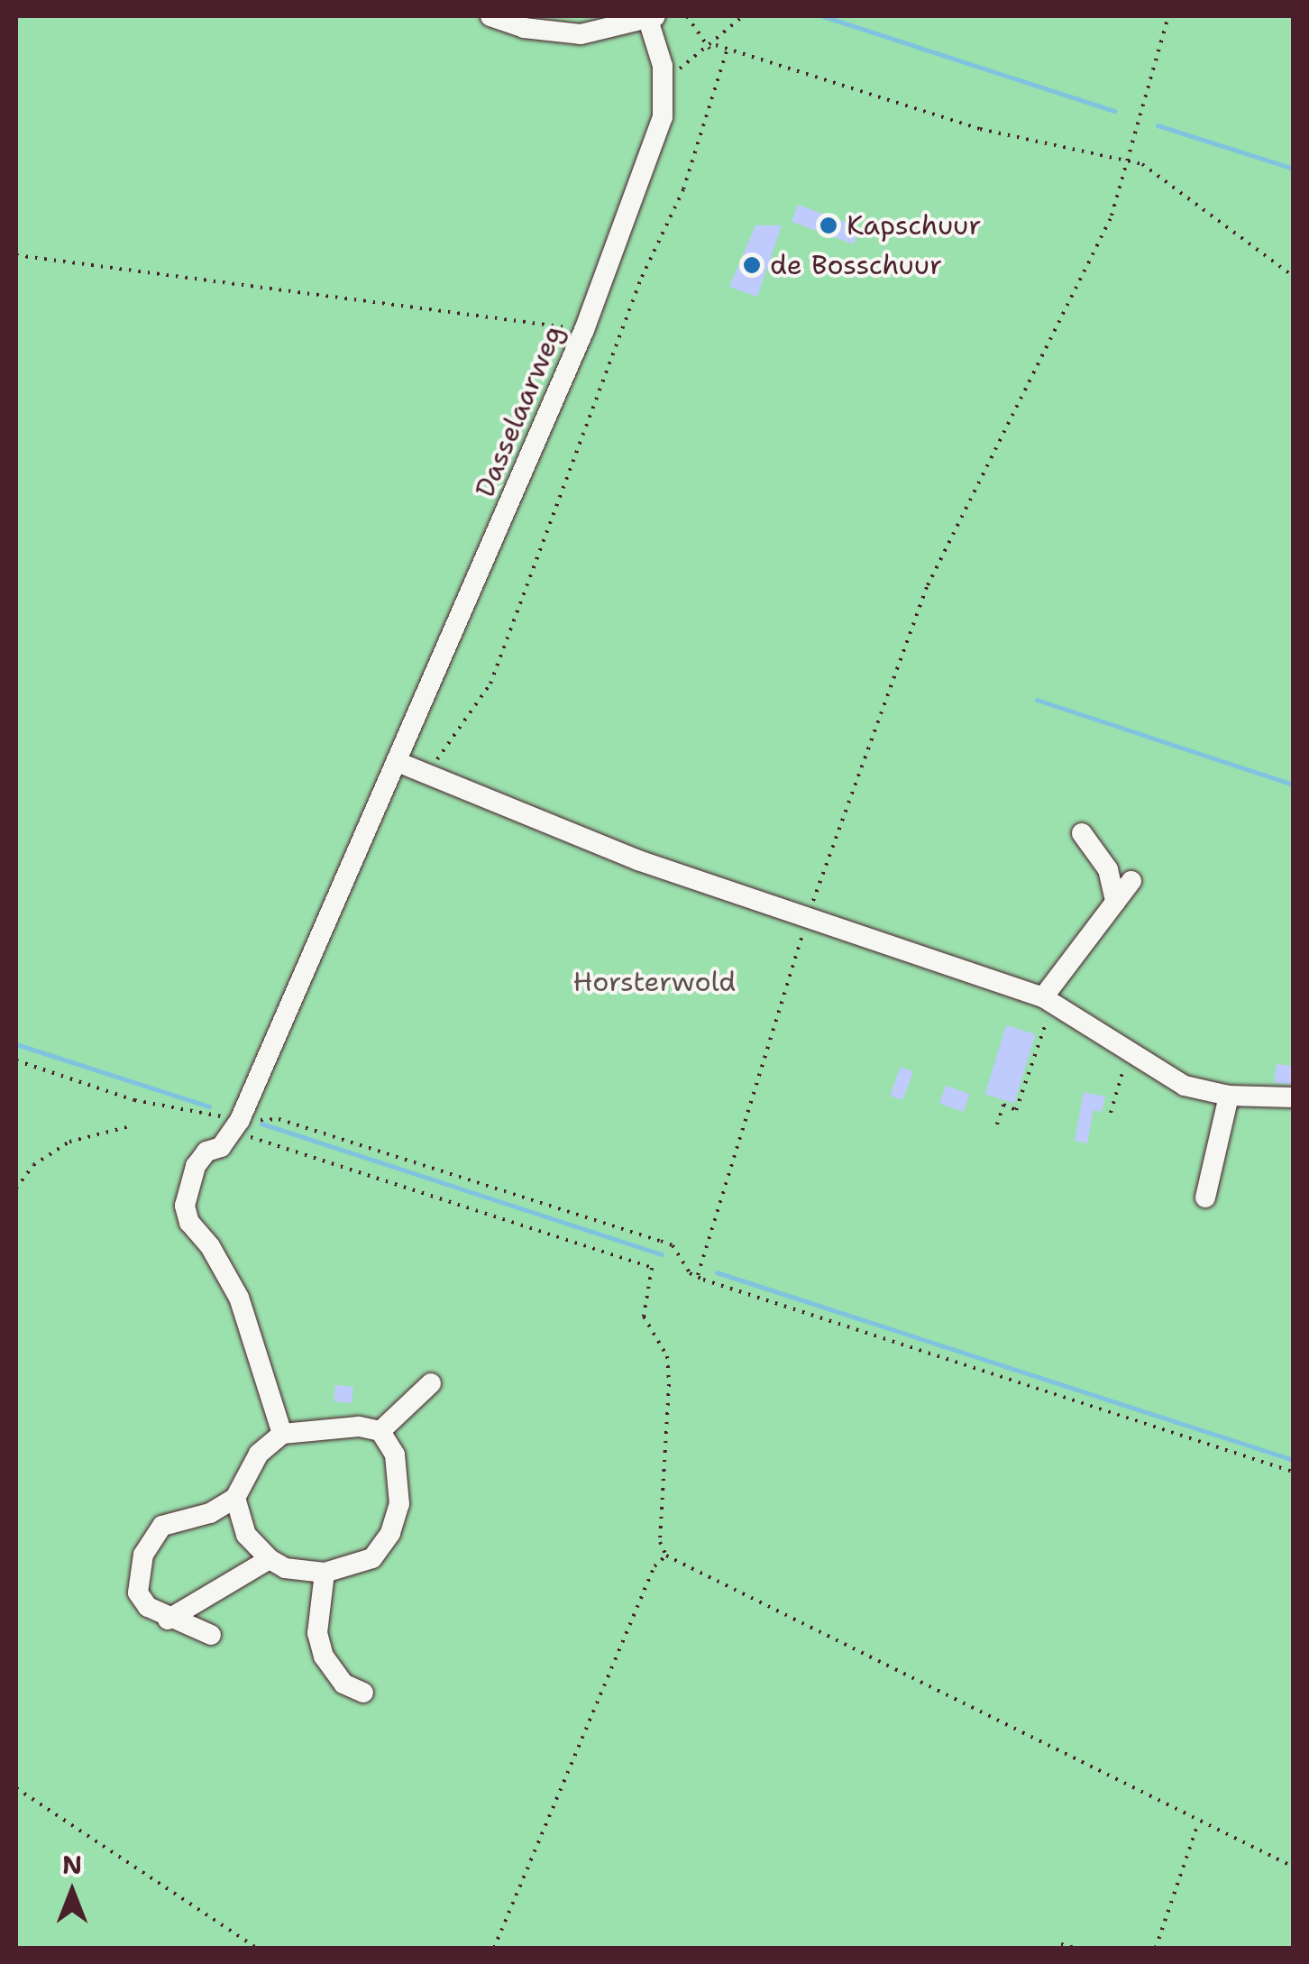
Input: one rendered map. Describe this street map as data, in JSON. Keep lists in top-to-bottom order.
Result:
{
  "streets": {
    "street": ["Dasselaarweg"]
  },
  "parks": ["Horsterwold"],
  "places": ["Kapschuur", "de Bosschuur"],
  "north": "top"
}
